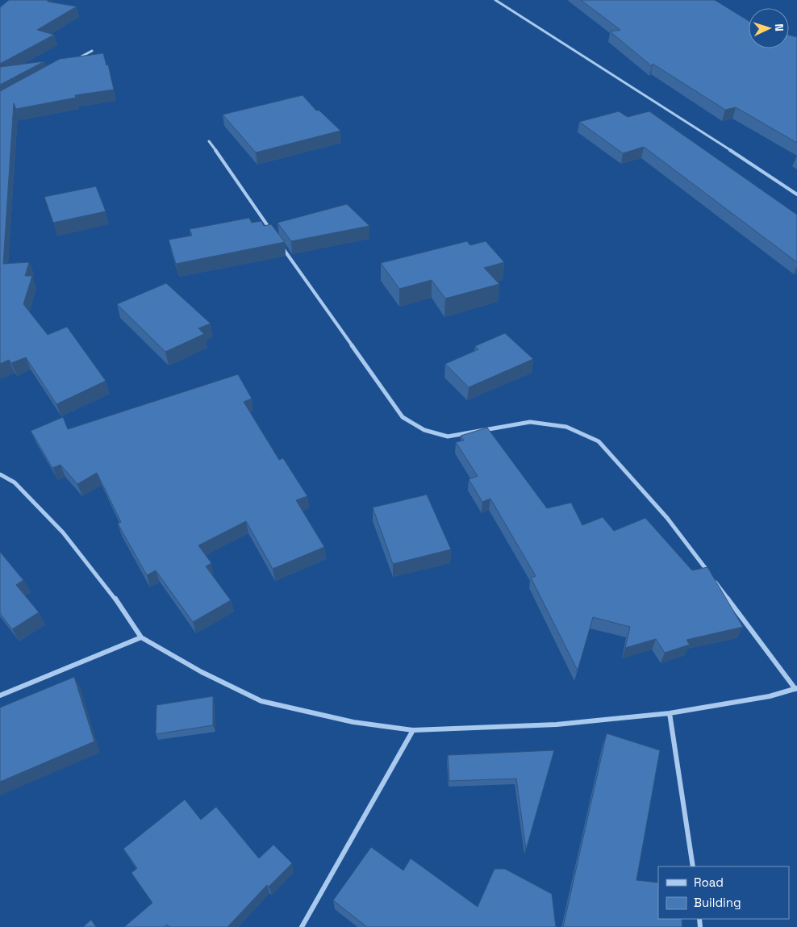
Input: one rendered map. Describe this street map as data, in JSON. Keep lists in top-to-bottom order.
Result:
{
  "legend": ["Road", "Building"],
  "north": "right"
}
